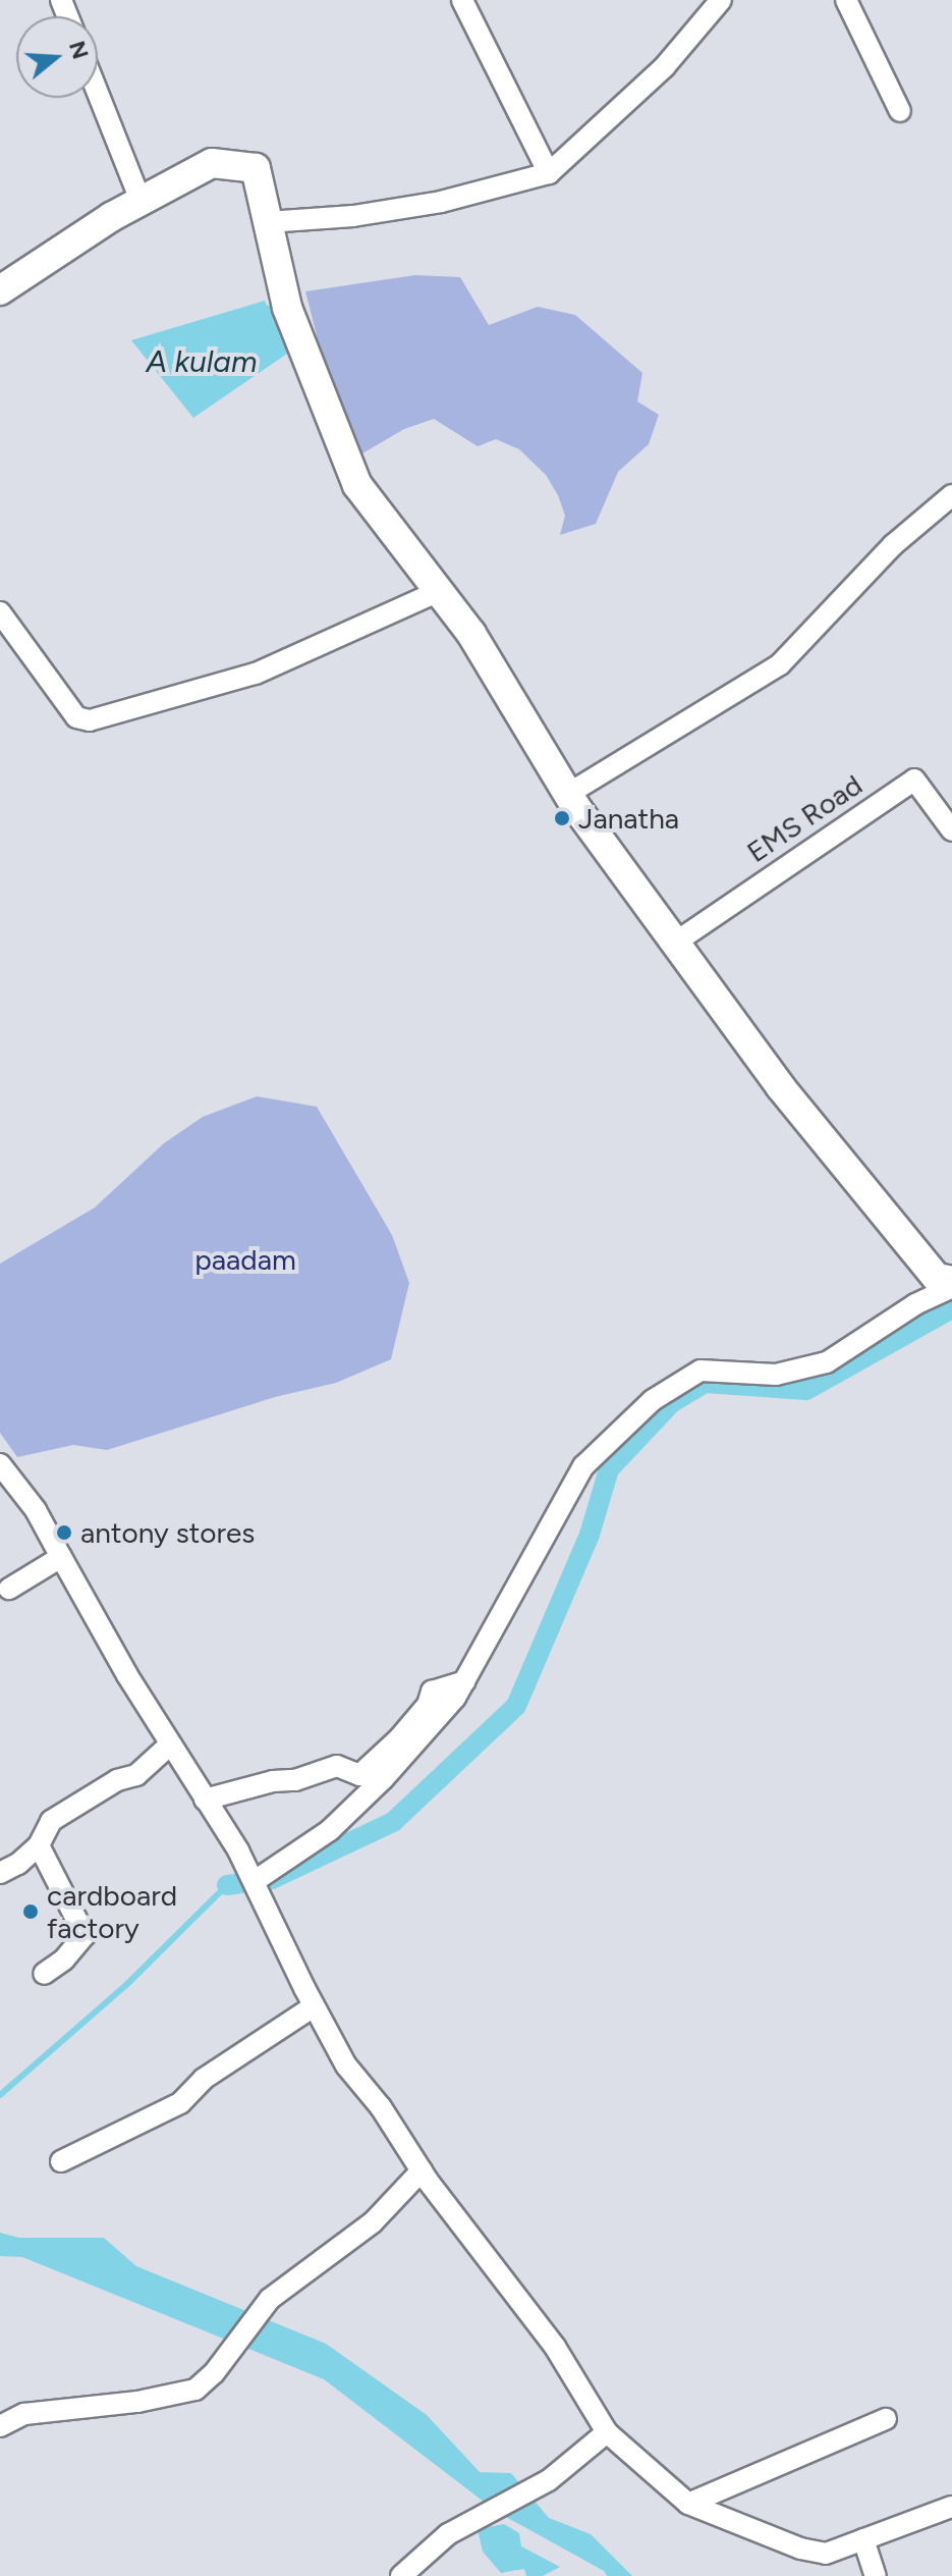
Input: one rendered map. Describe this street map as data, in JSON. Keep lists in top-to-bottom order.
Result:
{
  "streets": {
    "street": ["EMS Road"]
  },
  "water": ["A kulam"],
  "parks": ["paadam"],
  "places": ["Janatha", "antony stores", "cardboard factory"],
  "north": "right"
}
